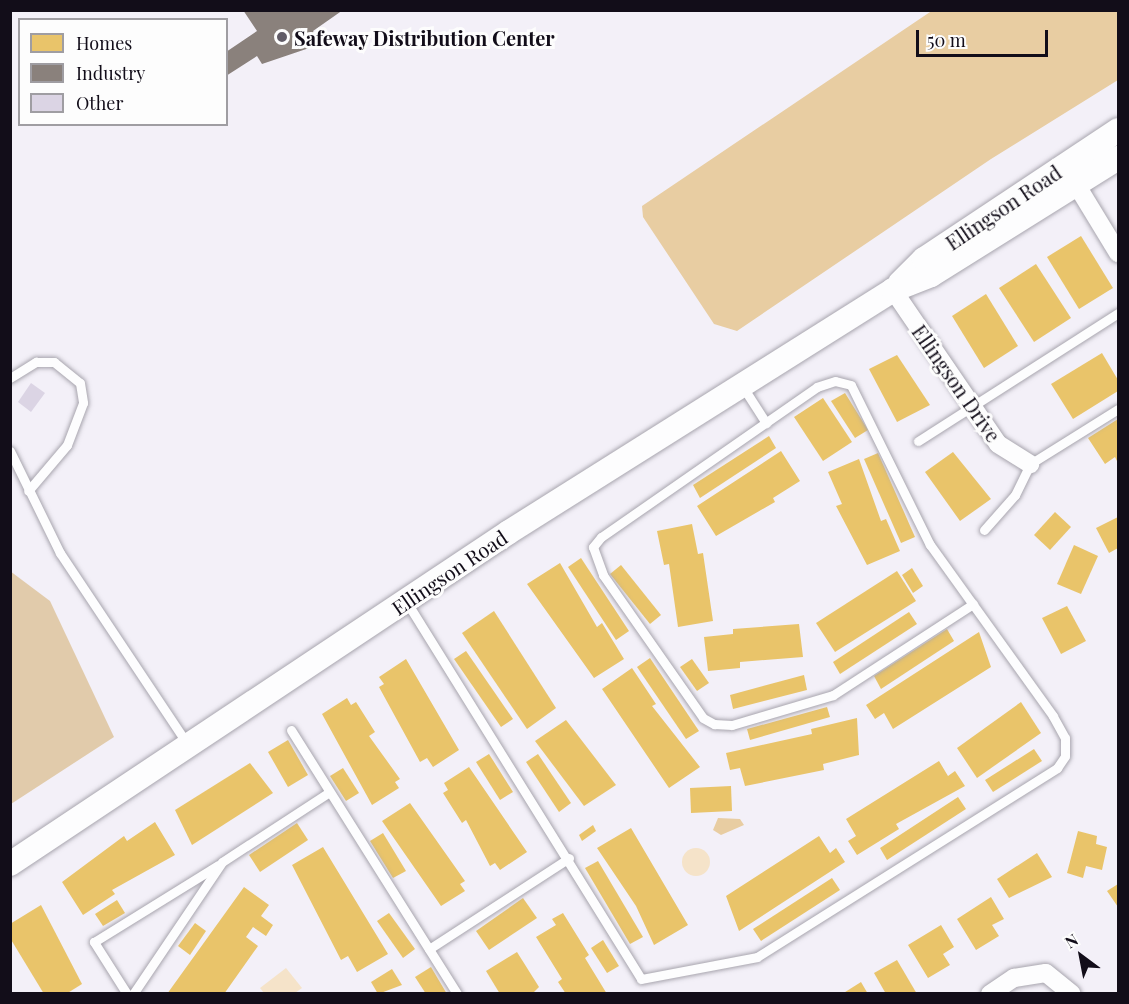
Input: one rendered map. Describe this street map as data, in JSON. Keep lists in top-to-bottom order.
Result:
{
  "streets": {
    "main road": ["Ellingson Road"],
    "street": ["Ellingson Drive"]
  },
  "crossings": [
    ["Ellingson Road", "Ellingson Drive"]
  ],
  "places": ["Safeway Distribution Center"],
  "legend": ["Homes", "Industry", "Other"],
  "scale_bar": "50 m",
  "north": "top left"
}
